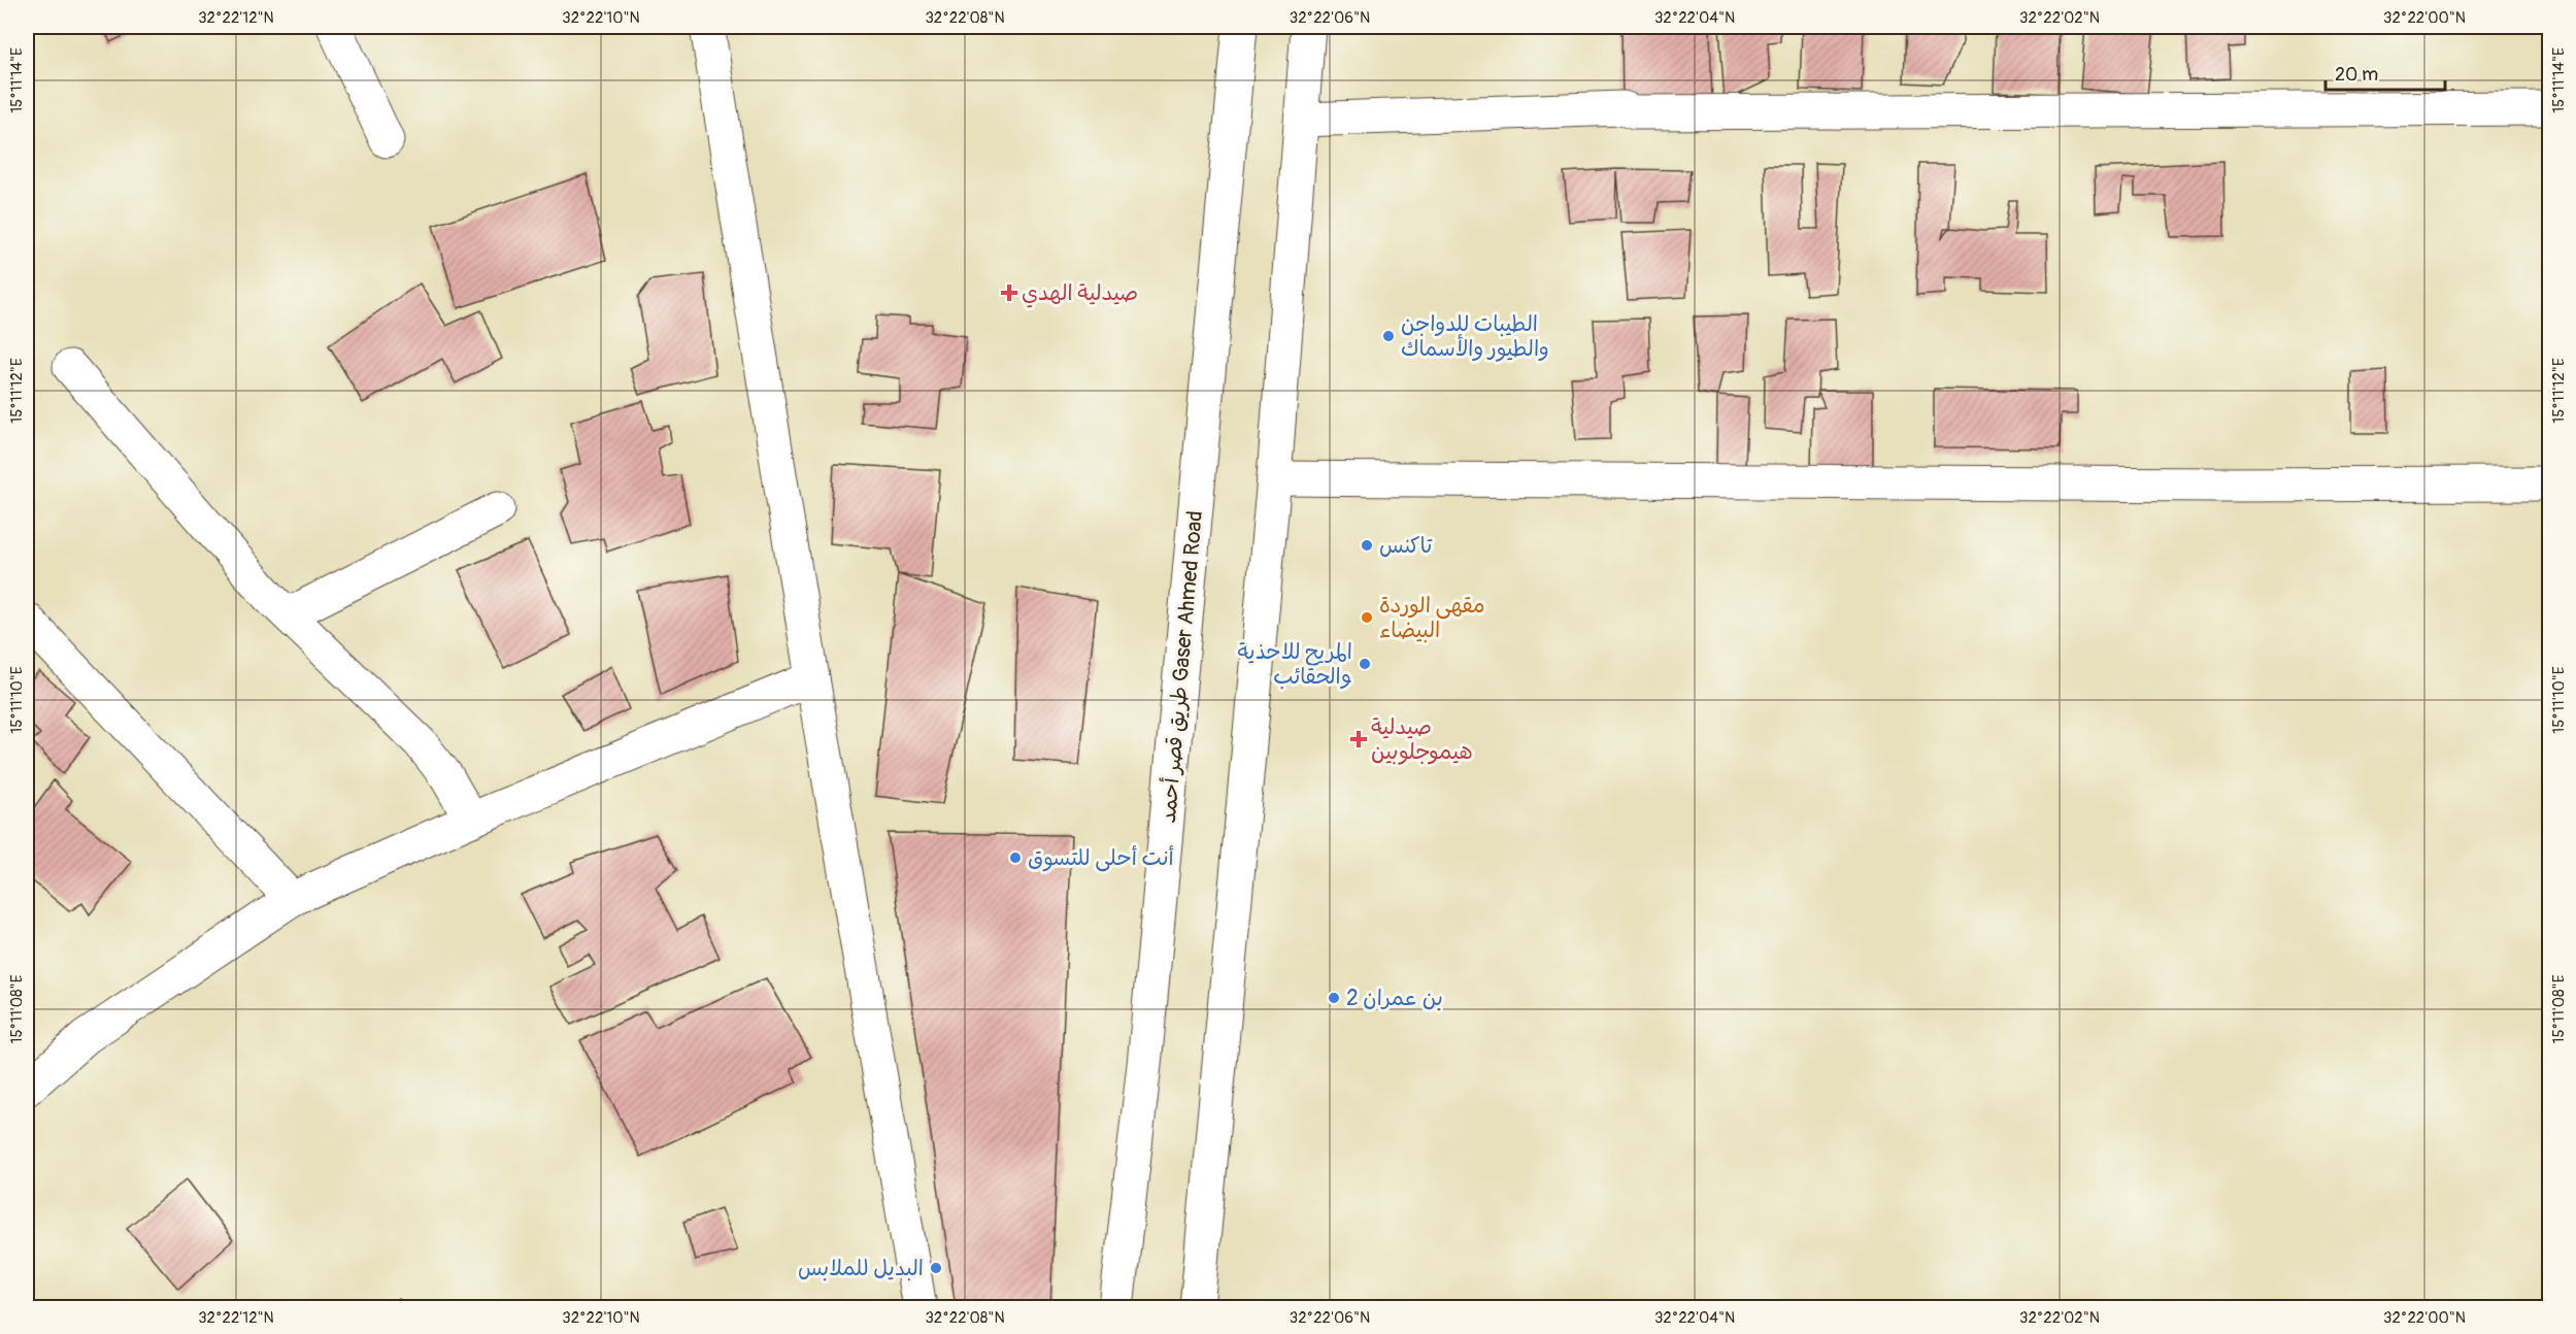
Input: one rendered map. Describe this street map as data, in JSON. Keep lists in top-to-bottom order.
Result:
{
  "streets": {
    "street": ["طريق قصر أحمد Gaser Ahmed Road"]
  },
  "places": {
    "health": ["صيدلية الهدي", "صيدلية هيموجلوبين"],
    "other": [
      "الطيبات للدواجن والطيور والأسماك",
      "تاكنس",
      "مقهى الوردة البيضاء",
      "المريح للاحذية والحقائب",
      "أنت أحلى للتسوق",
      "بن عمران 2",
      "البديل للملابس"
    ]
  },
  "scale_bar": "20 m",
  "coordinates": [
    "32°22'12\"N",
    "32°22'10\"N",
    "32°22'08\"N",
    "32°22'06\"N",
    "32°22'04\"N",
    "32°22'02\"N",
    "32°22'00\"N",
    "15°11'14\"E",
    "15°11'12\"E",
    "15°11'10\"E",
    "15°11'08\"E"
  ]
}
